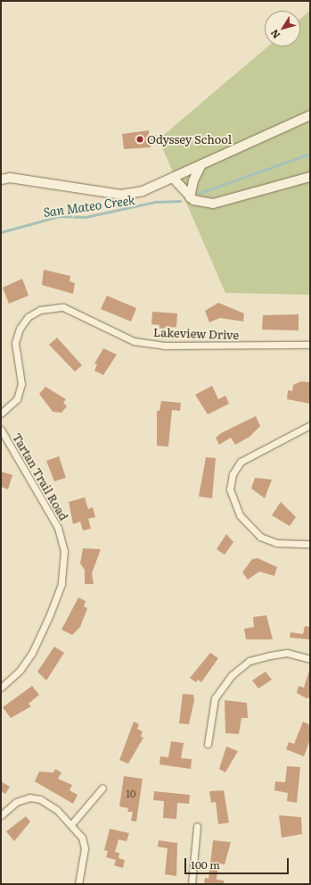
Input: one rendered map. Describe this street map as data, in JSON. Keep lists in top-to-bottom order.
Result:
{
  "streets": {
    "street": ["Lakeview Drive", "Tartan Trail Road"]
  },
  "water": ["San Mateo Creek"],
  "places": ["Odyssey School"],
  "house_numbers": ["10"],
  "scale_bar": "100 m",
  "north": "bottom left"
}
